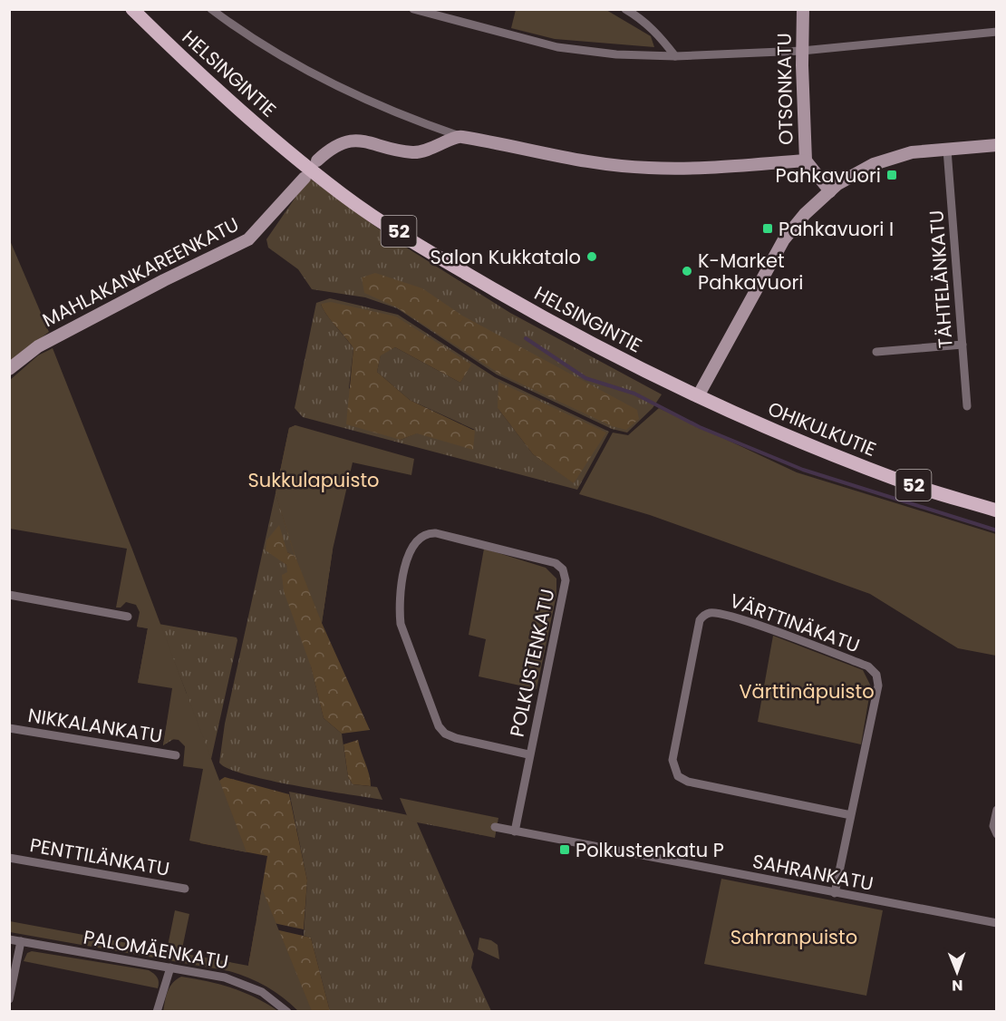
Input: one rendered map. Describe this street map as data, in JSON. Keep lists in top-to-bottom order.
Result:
{
  "streets": {
    "main road": ["HELSINGINTIE", "52", "OHIKULKUTIE"],
    "street": [
      "OTSONKATU",
      "MAHLAKANKAREENKATU",
      "TÄHTELÄNKATU",
      "VÄRTTINÄKATU",
      "POLKUSTENKATU",
      "NIKKALANKATU",
      "PENTTILÄNKATU",
      "SAHRANKATU",
      "PALOMÄENKATU"
    ]
  },
  "crossings": [
    ["HELSINGINTIE", "OHIKULKUTIE"],
    ["VÄRTTINÄKATU", "SAHRANKATU"],
    ["POLKUSTENKATU", "SAHRANKATU"]
  ],
  "parks": ["Sukkulapuisto", "Värttinäpuisto", "Sahranpuisto"],
  "places": {
    "transit": ["Pahkavuori", "Pahkavuori I", "Polkustenkatu P"],
    "other": ["Salon Kukkatalo", "K-Market Pahkavuori"]
  },
  "north": "bottom"
}
